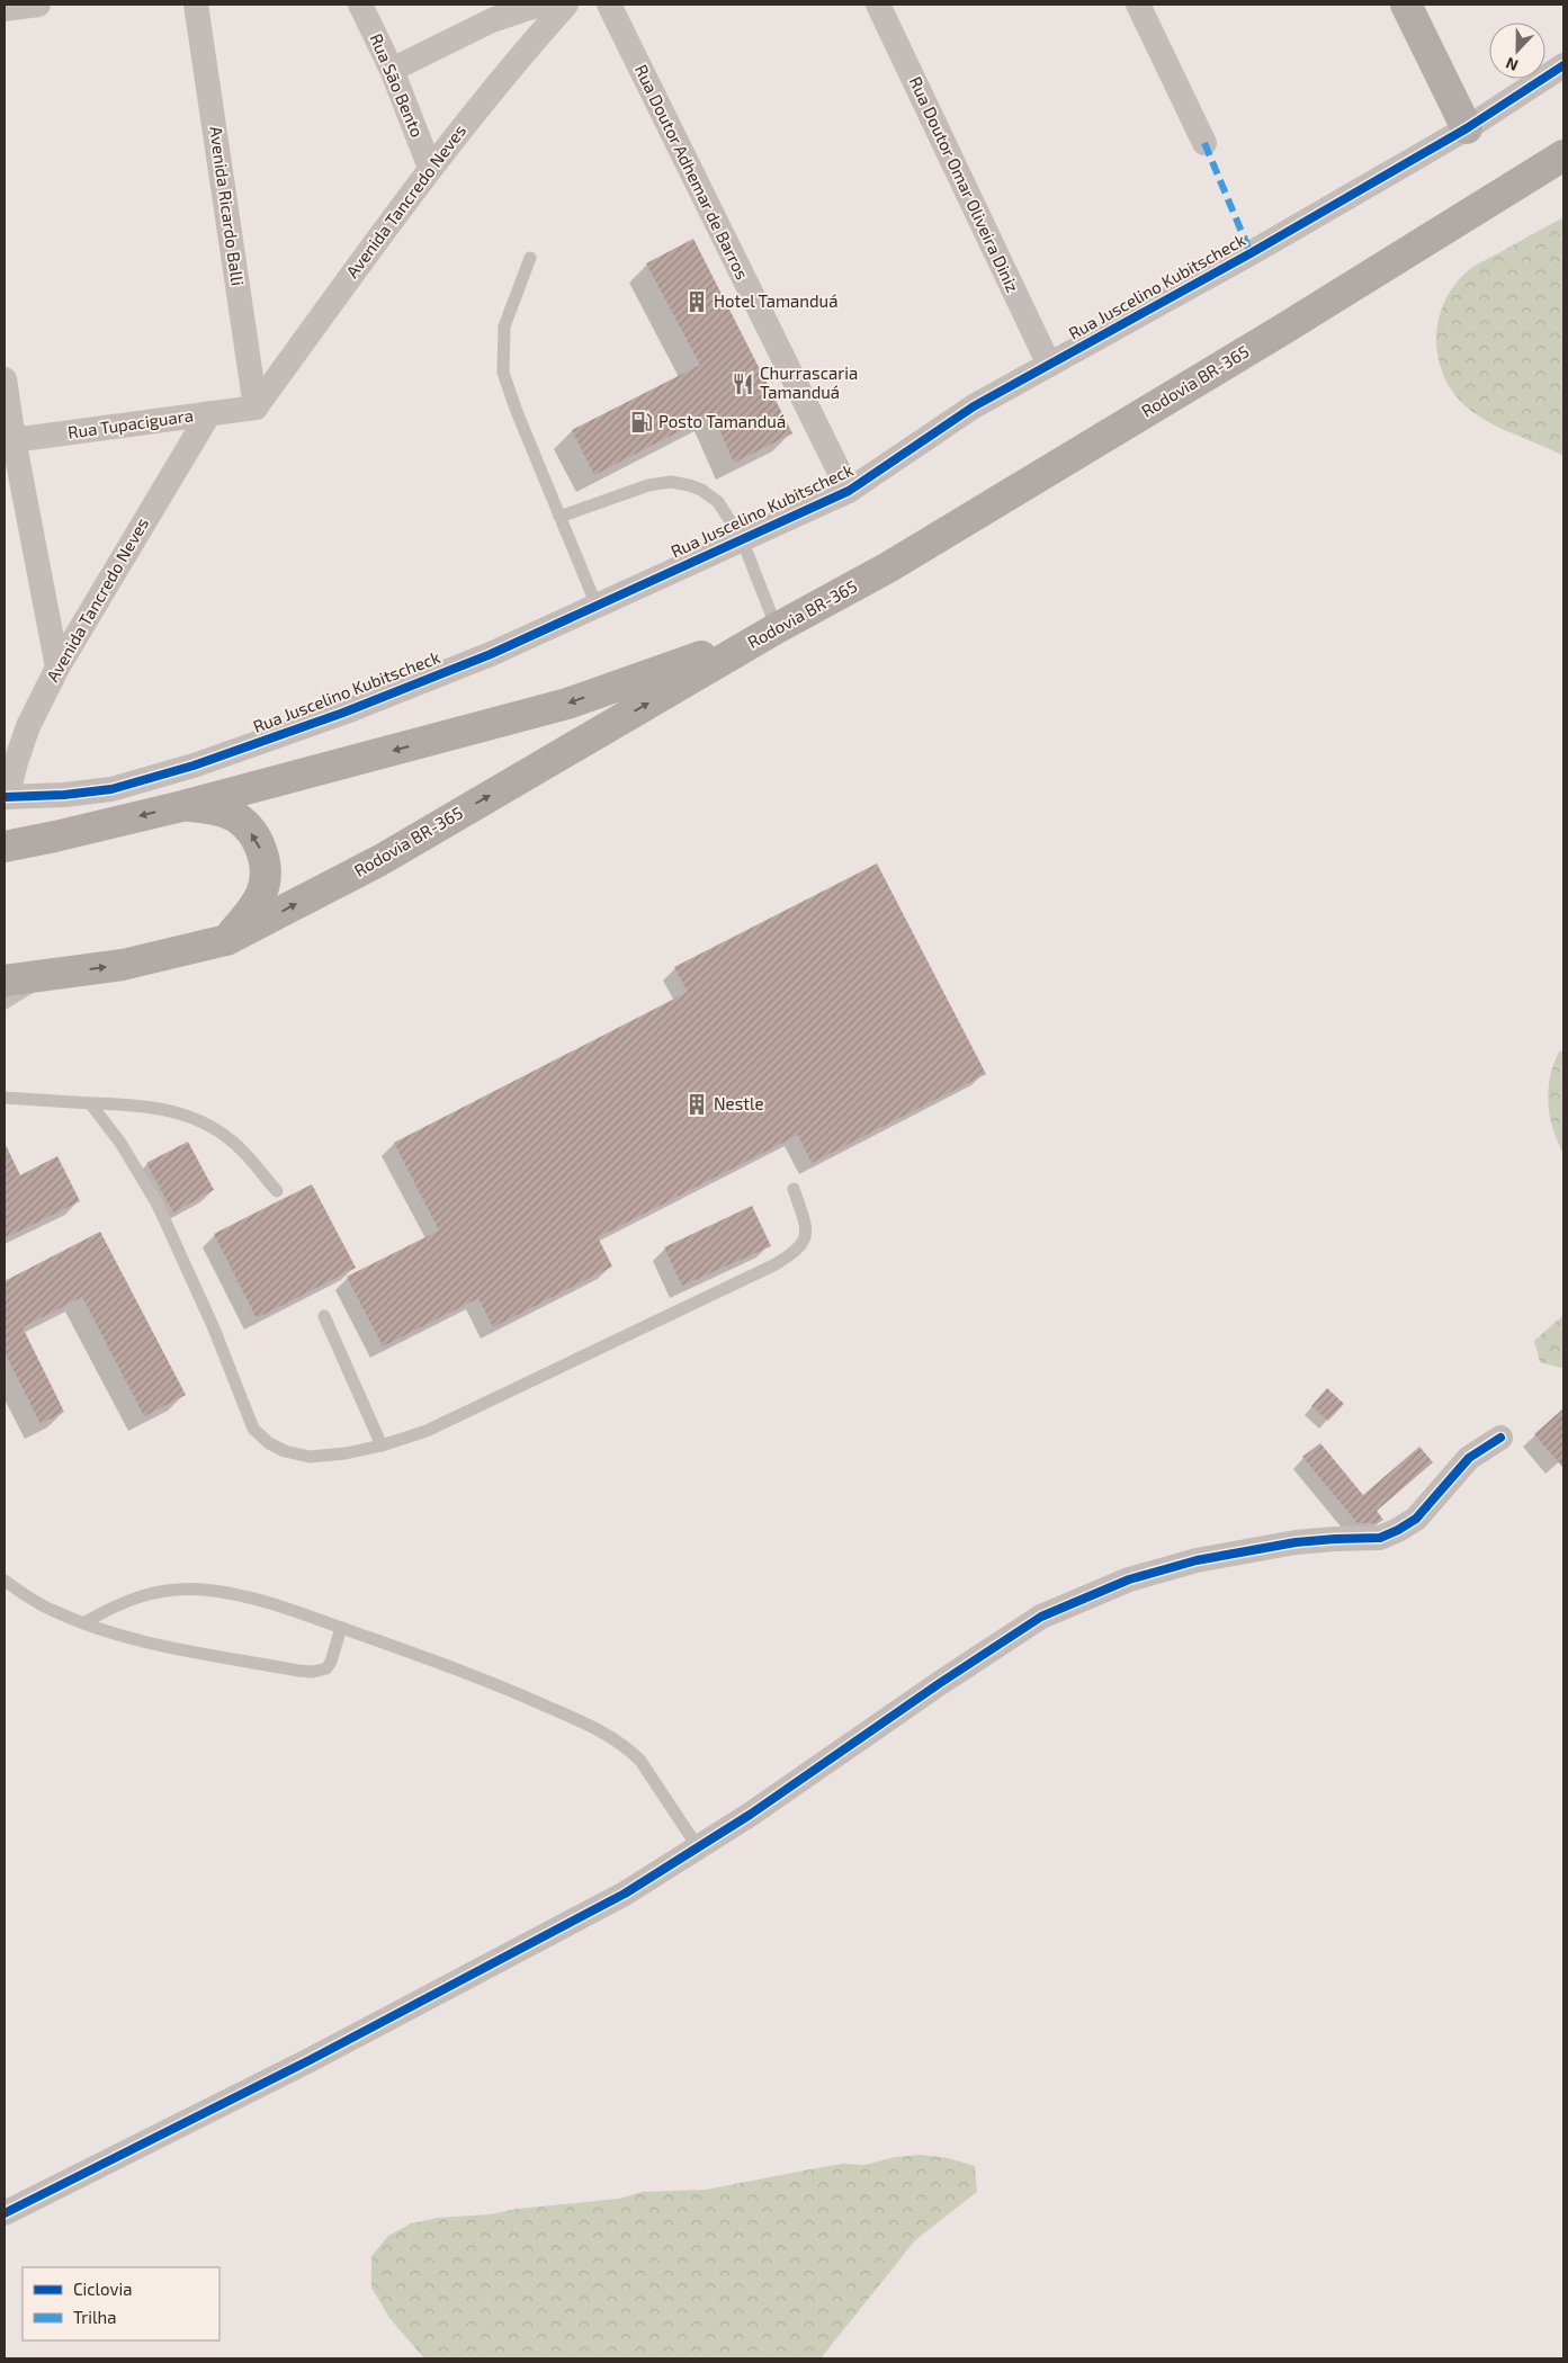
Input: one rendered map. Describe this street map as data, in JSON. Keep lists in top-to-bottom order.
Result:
{
  "streets": {
    "main road": ["Rodovia BR-365"],
    "street": [
      "Rua São Bento",
      "Rua Doutor Adhemar de Barros",
      "Rua Doutor Omar Oliveira Diniz",
      "Avenida Tancredo Neves",
      "Avenida Ricardo Balli",
      "Rua Juscelino Kubitscheck",
      "Rua Tupaciguara"
    ]
  },
  "crossings": [
    ["Rua São Bento", "Avenida Tancredo Neves"],
    ["Rua Doutor Adhemar de Barros", "Rua Juscelino Kubitscheck"],
    ["Rua Doutor Omar Oliveira Diniz", "Rua Juscelino Kubitscheck"],
    ["Avenida Tancredo Neves", "Avenida Ricardo Balli"],
    ["Avenida Tancredo Neves", "Rua Juscelino Kubitscheck"],
    ["Avenida Tancredo Neves", "Rua Tupaciguara"],
    ["Avenida Ricardo Balli", "Rua Tupaciguara"]
  ],
  "places": {
    "building": ["Hotel Tamanduá", "Nestle"],
    "restaurant": ["Churrascaria Tamanduá"],
    "fuel station": ["Posto Tamanduá"]
  },
  "legend": ["Ciclovia", "Trilha"],
  "north": "bottom"
}
